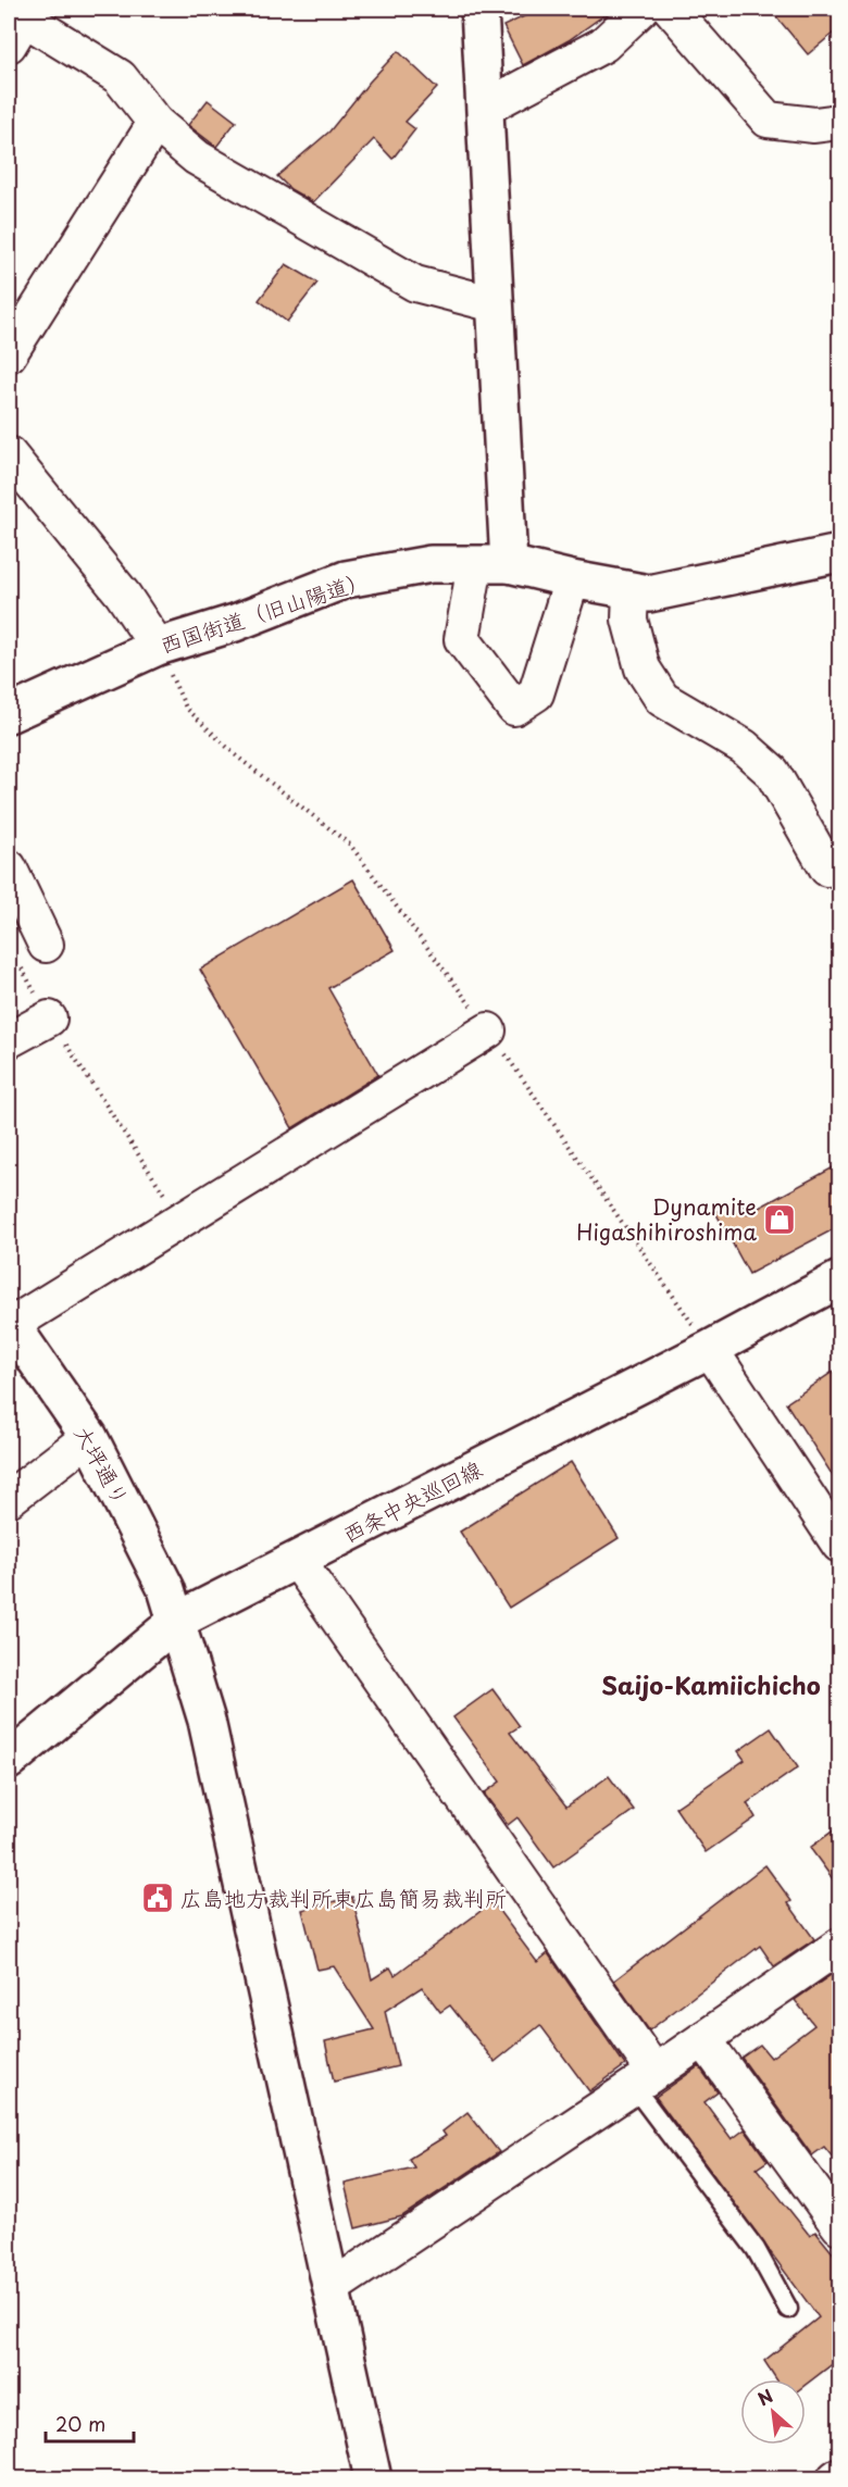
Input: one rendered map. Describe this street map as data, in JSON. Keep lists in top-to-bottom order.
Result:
{
  "streets": {
    "street": ["西国街道（旧山陽道）", "大坪通り", "西条中央巡回線"]
  },
  "crossings": [
    ["大坪通り", "西条中央巡回線"]
  ],
  "districts": ["Saijo-Kamiichicho"],
  "places": {
    "shop": ["Dynamite Higashihiroshima"],
    "public building": ["広島地方裁判所東広島簡易裁判所"]
  },
  "scale_bar": "20 m",
  "north": "top left"
}
